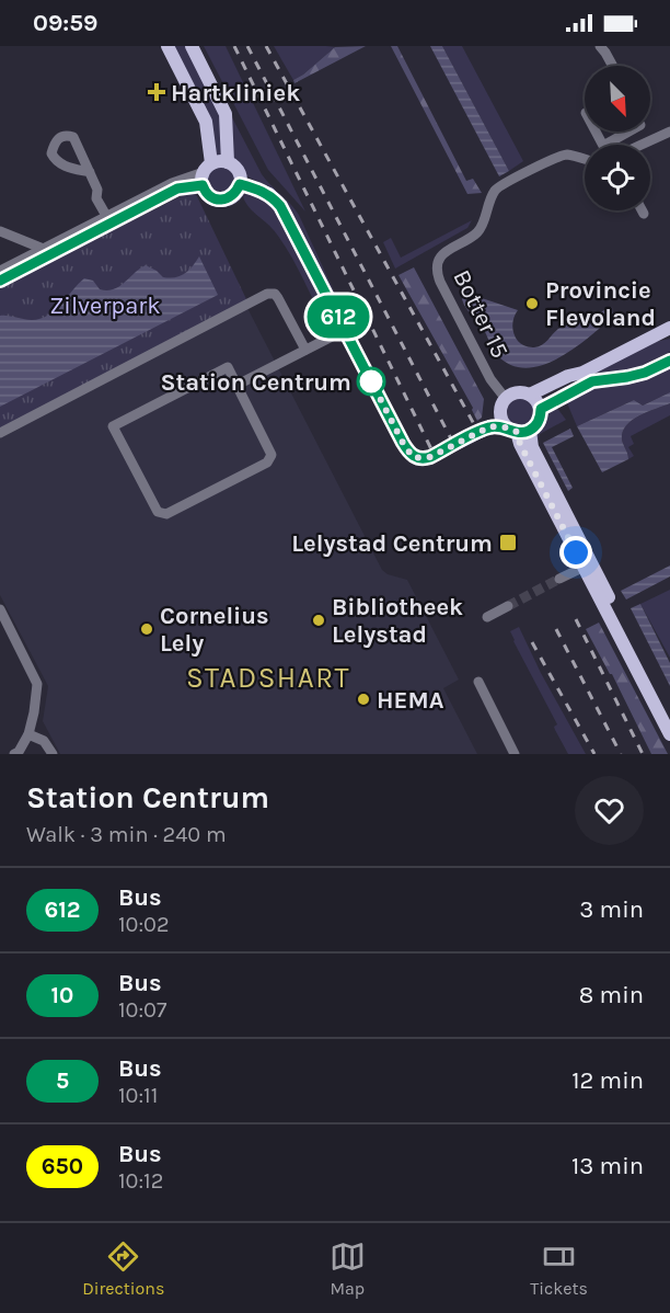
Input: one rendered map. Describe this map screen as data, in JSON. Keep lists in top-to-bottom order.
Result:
{
  "streets": {
    "street": ["Botter 15"]
  },
  "districts": ["STADSHART"],
  "parks": ["Zilverpark"],
  "places": {
    "health": ["Hartkliniek"],
    "other": [
      "Provincie Flevoland",
      "Station Centrum",
      "Bibliotheek Lelystad",
      "Cornelius Lely",
      "HEMA"
    ],
    "transit": ["Lelystad Centrum"]
  },
  "lines": ["bus line 612"],
  "north": "bottom right",
  "page": {
    "status": "09:59",
    "on_map": "612",
    "heading": ["Station Centrum", "Walk · 3 min · 240 m"],
    "list": [
      {
        "mark": "612",
        "name": "Bus",
        "note": "10:02",
        "value": "3 min"
      },
      {
        "mark": "10",
        "name": "Bus",
        "note": "10:07",
        "value": "8 min"
      },
      {
        "mark": "5",
        "name": "Bus",
        "note": "10:11",
        "value": "12 min"
      },
      {
        "mark": "650",
        "name": "Bus",
        "note": "10:12",
        "value": "13 min"
      }
    ],
    "tabs": ["Directions", "Map", "Tickets"]
  }
}
